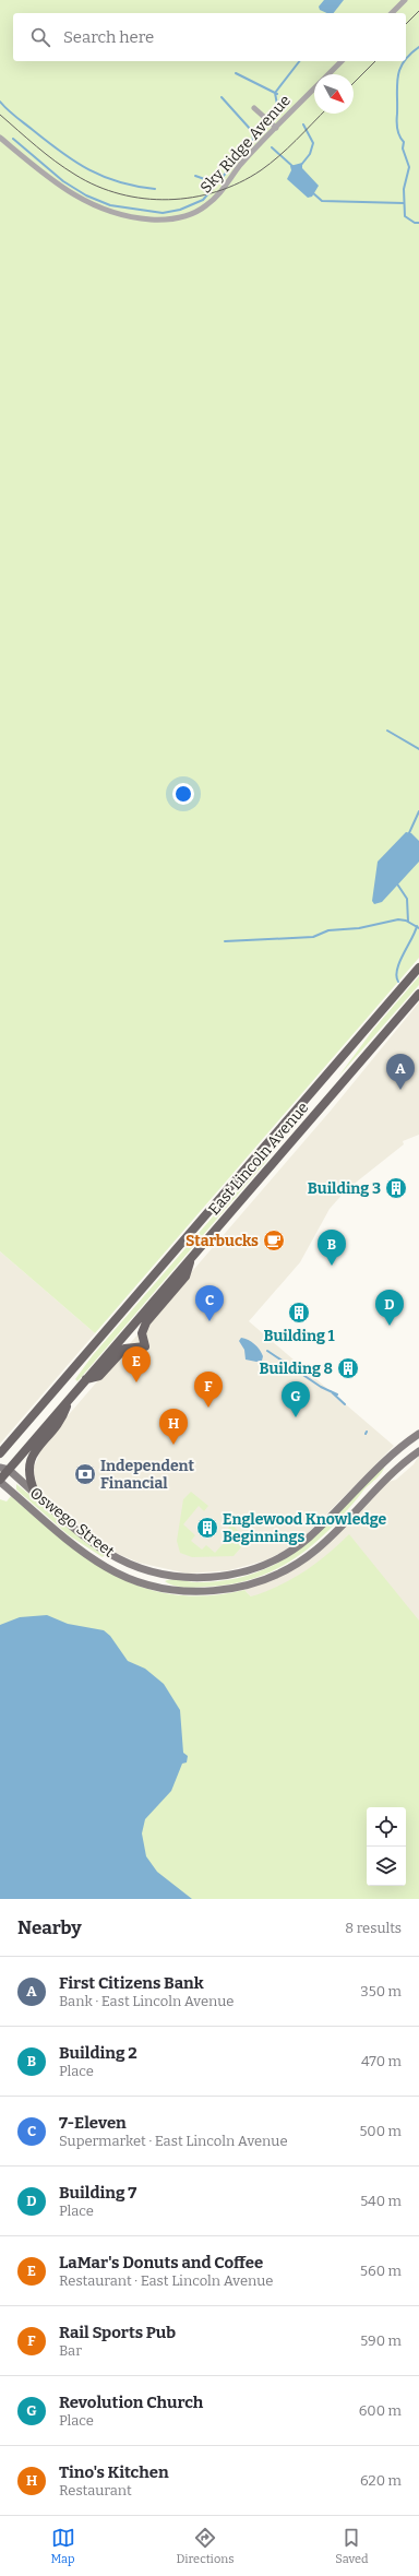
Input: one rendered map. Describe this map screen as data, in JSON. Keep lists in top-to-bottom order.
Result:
{
  "streets": {
    "main road": ["East Lincoln Avenue", "Oswego Street"],
    "street": ["Sky Ridge Avenue"]
  },
  "crossings": [
    ["East Lincoln Avenue", "Oswego Street"]
  ],
  "places": {
    "building": [
      "Building 3",
      "Building 1",
      "Building 8",
      "Englewood Knowledge Beginnings"
    ],
    "cafe": ["Starbucks"],
    "bank": ["Independent Financial"]
  },
  "north": "bottom right",
  "page": {
    "search": "Search here",
    "pins": [
      "A",
      "B",
      "C",
      "D",
      "E",
      "F",
      "G",
      "H"
    ],
    "heading": ["Nearby", "8 results"],
    "list": [
      {
        "mark": "A",
        "name": "First Citizens Bank",
        "note": "Bank · East Lincoln Avenue",
        "value": "350 m"
      },
      {
        "mark": "B",
        "name": "Building 2",
        "note": "Place",
        "value": "470 m"
      },
      {
        "mark": "C",
        "name": "7-Eleven",
        "note": "Supermarket · East Lincoln Avenue",
        "value": "500 m"
      },
      {
        "mark": "D",
        "name": "Building 7",
        "note": "Place",
        "value": "540 m"
      },
      {
        "mark": "E",
        "name": "LaMar's Donuts and Coffee",
        "note": "Restaurant · East Lincoln Avenue",
        "value": "560 m"
      },
      {
        "mark": "F",
        "name": "Rail Sports Pub",
        "note": "Bar",
        "value": "590 m"
      },
      {
        "mark": "G",
        "name": "Revolution Church",
        "note": "Place",
        "value": "600 m"
      },
      {
        "mark": "H",
        "name": "Tino's Kitchen",
        "note": "Restaurant",
        "value": "620 m"
      }
    ],
    "nav": ["Map", "Directions", "Saved"]
  }
}
